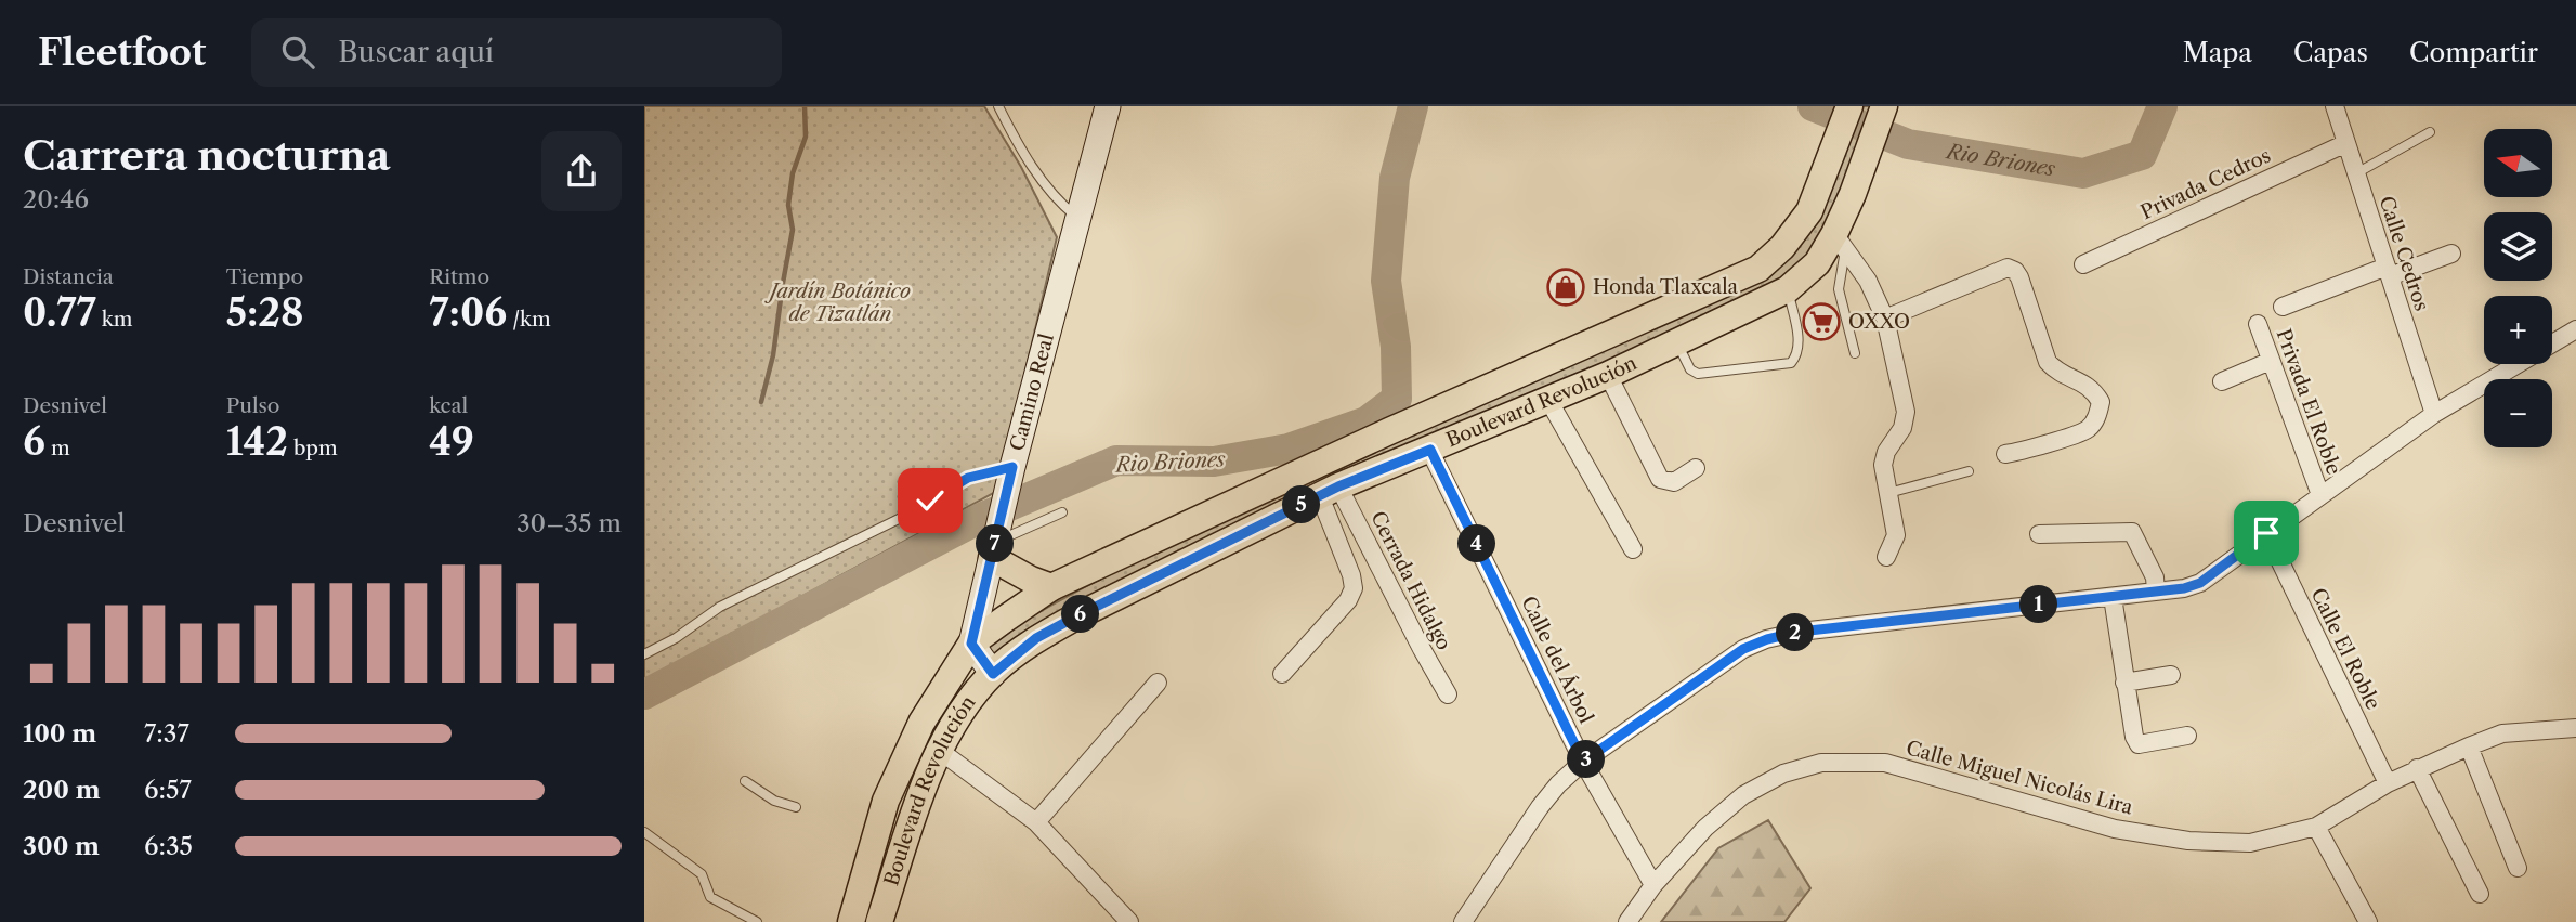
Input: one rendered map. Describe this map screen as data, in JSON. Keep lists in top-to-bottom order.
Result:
{
  "streets": {
    "main road": ["Camino Real", "Boulevard Revolución"],
    "street": [
      "Privada Cedros",
      "Calle Cedros",
      "Privada El Roble",
      "Cerrada Hidalgo",
      "Calle El Roble",
      "Calle del Árbol",
      "Calle Miguel Nicolás Lira"
    ]
  },
  "crossings": [
    ["Privada Cedros", "Calle Cedros"],
    ["Calle Cedros", "Privada El Roble"],
    ["Camino Real", "Boulevard Revolución"],
    ["Boulevard Revolución", "Cerrada Hidalgo"],
    ["Boulevard Revolución", "Calle del Árbol"],
    ["Calle El Roble", "Calle Miguel Nicolás Lira"],
    ["Calle del Árbol", "Calle Miguel Nicolás Lira"]
  ],
  "water": ["Rio Briones"],
  "parks": ["Jardín Botánico de Tizatlán"],
  "places": {
    "shop": ["Honda Tlaxcala"],
    "supermarket": ["OXXO"]
  },
  "north": "left",
  "page": {
    "header": "Fleetfoot",
    "search": "Buscar aquí",
    "nav": ["Mapa", "Capas", "Compartir"],
    "heading": ["Carrera nocturna", "20:46"],
    "map_buttons": ["+", "−"],
    "stats": [
      ["Distancia", "0.77 km"],
      ["Tiempo", "5:28"],
      ["Ritmo", "7:06 /km"],
      ["Desnivel", "6 m"],
      ["Pulso", "142 bpm"],
      ["kcal", "49"]
    ],
    "pins": [
      "5",
      "4",
      "7",
      "1",
      "6",
      "2",
      "3"
    ],
    "chart": ["Desnivel", "30–35 m"],
    "list": [
      {
        "name": "100 m",
        "note": "7:37"
      },
      {
        "name": "200 m",
        "note": "6:57"
      },
      {
        "name": "300 m",
        "note": "6:35"
      }
    ]
  }
}
